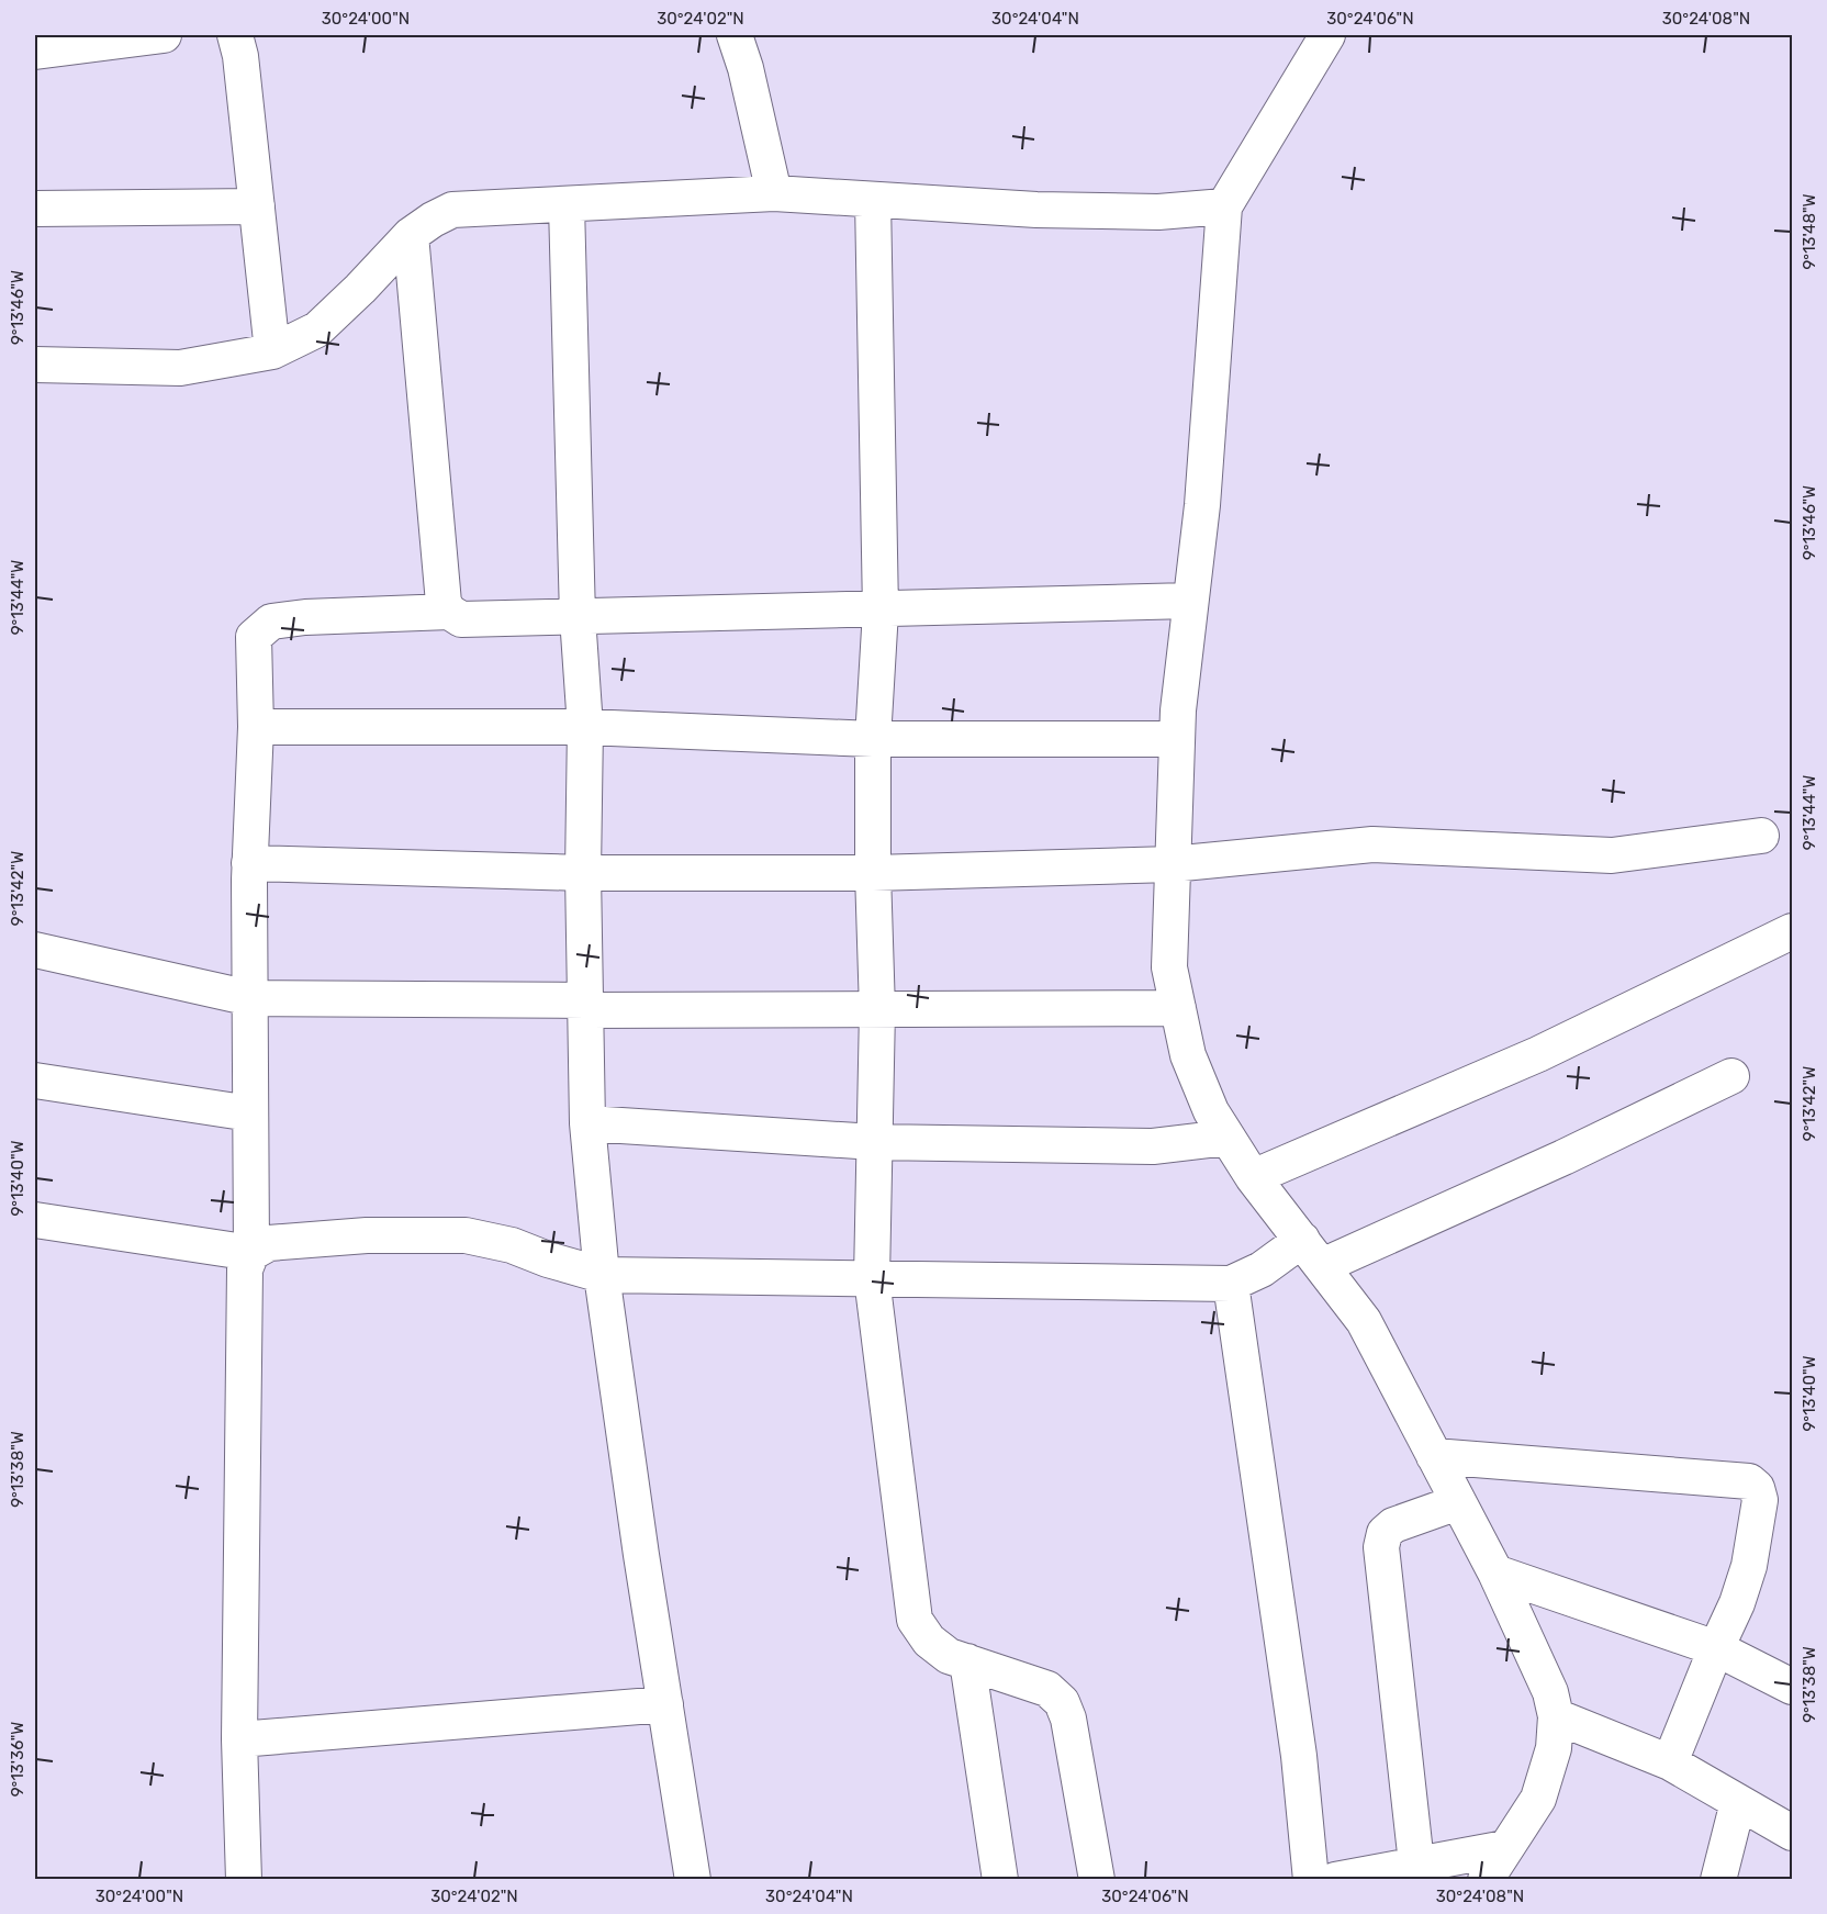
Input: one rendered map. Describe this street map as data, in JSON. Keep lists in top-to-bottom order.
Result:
{
  "coordinates": [
    "30°24'00\"N",
    "30°24'02\"N",
    "30°24'04\"N",
    "30°24'06\"N",
    "30°24'08\"N",
    "9°13'48\"W",
    "9°13'46\"W",
    "9°13'44\"W",
    "9°13'42\"W",
    "9°13'40\"W",
    "9°13'38\"W",
    "9°13'36\"W"
  ]
}
